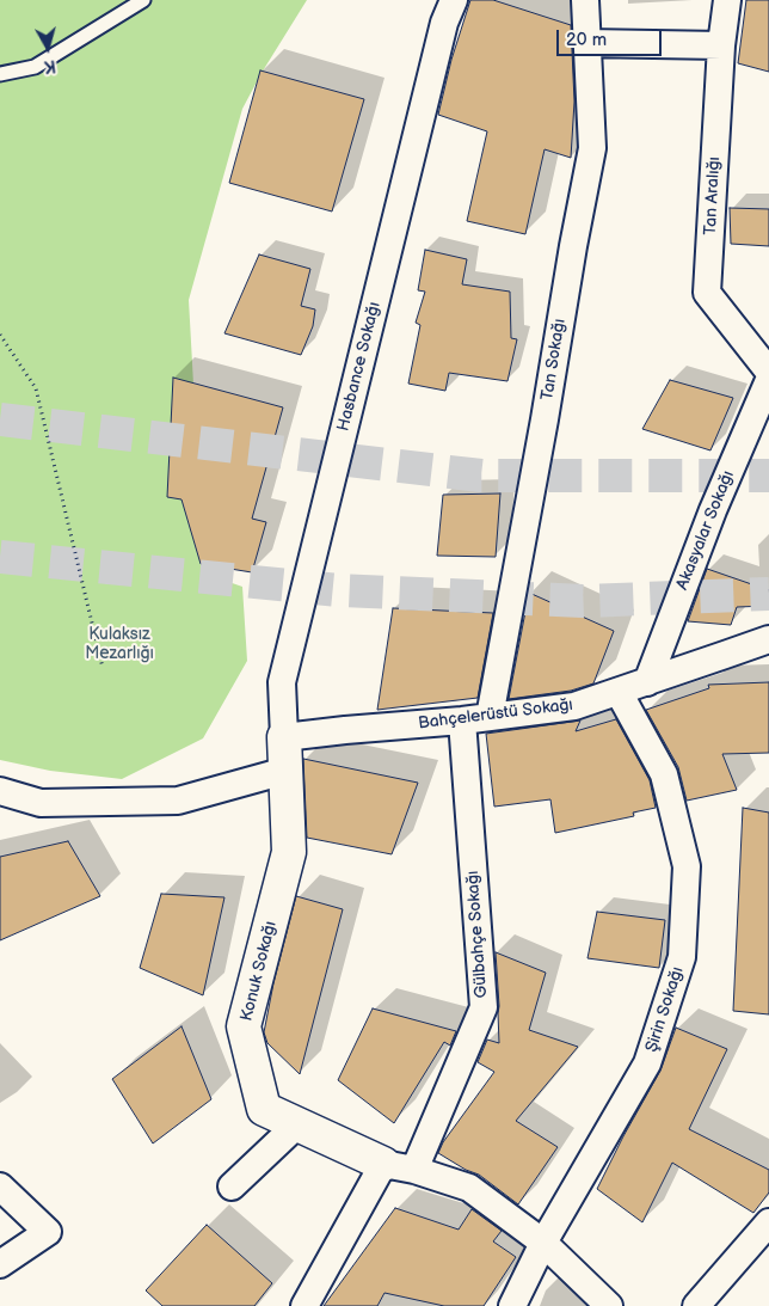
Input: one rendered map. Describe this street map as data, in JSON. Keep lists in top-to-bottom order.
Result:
{
  "streets": {
    "street": [
      "Tan Aralığı",
      "Tan Sokağı",
      "Hasbance Sokağı",
      "Akasyalar Sokağı",
      "Bahçelerüstü Sokağı",
      "Gülbahçe Sokağı",
      "Konuk Sokağı",
      "Şirin Sokağı"
    ]
  },
  "crossings": [
    ["Tan Sokağı", "Bahçelerüstü Sokağı"],
    ["Hasbance Sokağı", "Bahçelerüstü Sokağı"],
    ["Hasbance Sokağı", "Konuk Sokağı"],
    ["Akasyalar Sokağı", "Bahçelerüstü Sokağı"],
    ["Bahçelerüstü Sokağı", "Gülbahçe Sokağı"],
    ["Bahçelerüstü Sokağı", "Konuk Sokağı"],
    ["Bahçelerüstü Sokağı", "Şirin Sokağı"]
  ],
  "parks": ["Kulaksız Mezarlığı"],
  "scale_bar": "20 m",
  "north": "bottom"
}
